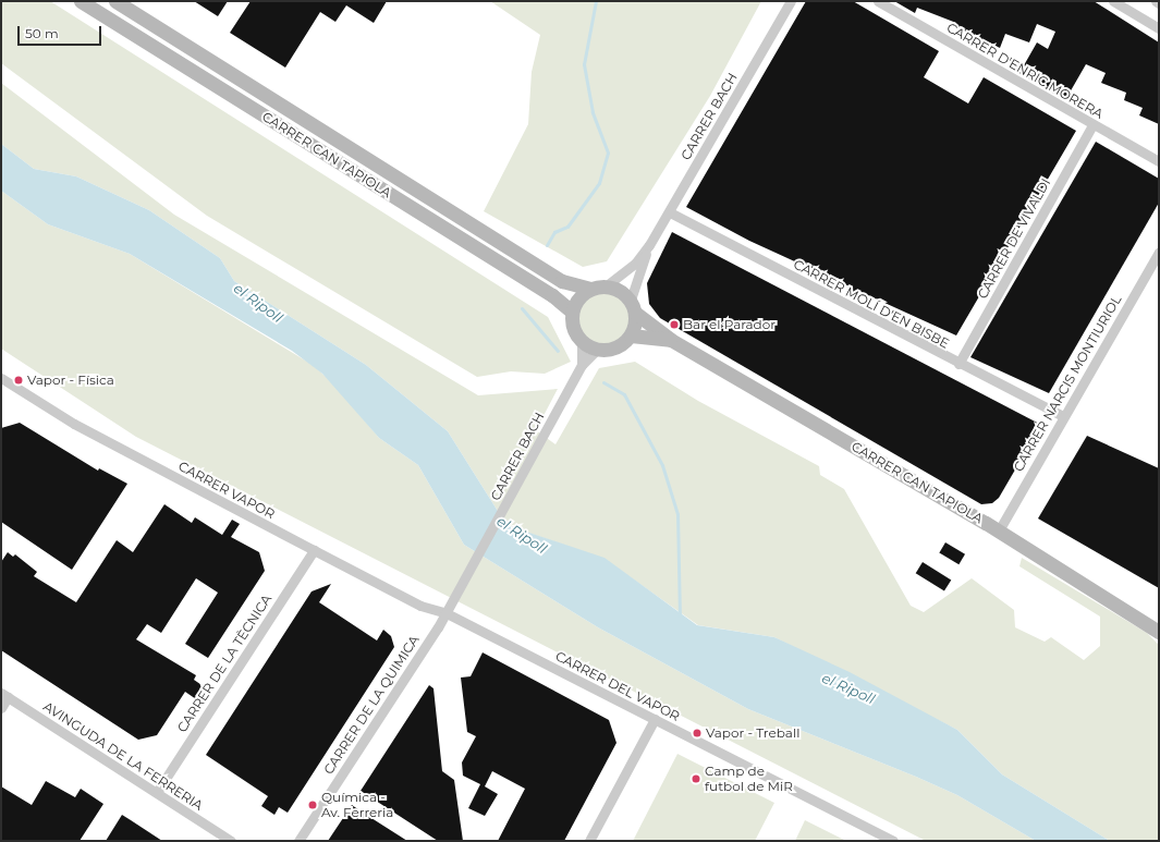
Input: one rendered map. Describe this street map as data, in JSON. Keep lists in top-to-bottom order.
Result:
{
  "streets": {
    "street": [
      "CARRER D'ENRIC MORERA",
      "CARRER BACH",
      "CARRER CAN TAPIOLA",
      "CARRER DE VIVALDI",
      "CARRER MOLÍ D'EN BISBE",
      "CARRER NARCIS MONTIURIOL",
      "CARRER VAPOR",
      "CARRER DE LA TÈCNICA",
      "CARRER DEL VAPOR",
      "CARRER DE LA QUIMICA",
      "AVINGUDA DE LA FERRERIA"
    ]
  },
  "crossings": [
    ["CARRER D'ENRIC MORERA", "CARRER DE VIVALDI"],
    ["CARRER BACH", "CARRER CAN TAPIOLA"],
    ["CARRER BACH", "CARRER MOLÍ D'EN BISBE"],
    ["CARRER BACH", "CARRER VAPOR"],
    ["CARRER BACH", "CARRER DEL VAPOR"],
    ["CARRER BACH", "CARRER DE LA QUIMICA"],
    ["CARRER CAN TAPIOLA", "CARRER NARCIS MONTIURIOL"],
    ["CARRER DE VIVALDI", "CARRER MOLÍ D'EN BISBE"],
    ["CARRER MOLÍ D'EN BISBE", "CARRER NARCIS MONTIURIOL"],
    ["CARRER VAPOR", "CARRER DE LA TÈCNICA"],
    ["CARRER VAPOR", "CARRER DEL VAPOR"],
    ["CARRER VAPOR", "CARRER DE LA QUIMICA"],
    ["CARRER DE LA TÈCNICA", "AVINGUDA DE LA FERRERIA"],
    ["CARRER DEL VAPOR", "CARRER DE LA QUIMICA"]
  ],
  "water": ["el Ripoll"],
  "places": [
    "Bar el Parador",
    "Vapor - Física",
    "Vapor - Treball",
    "Camp de futbol de MiR",
    "Química - Av. Ferreria"
  ],
  "scale_bar": "50 m"
}
